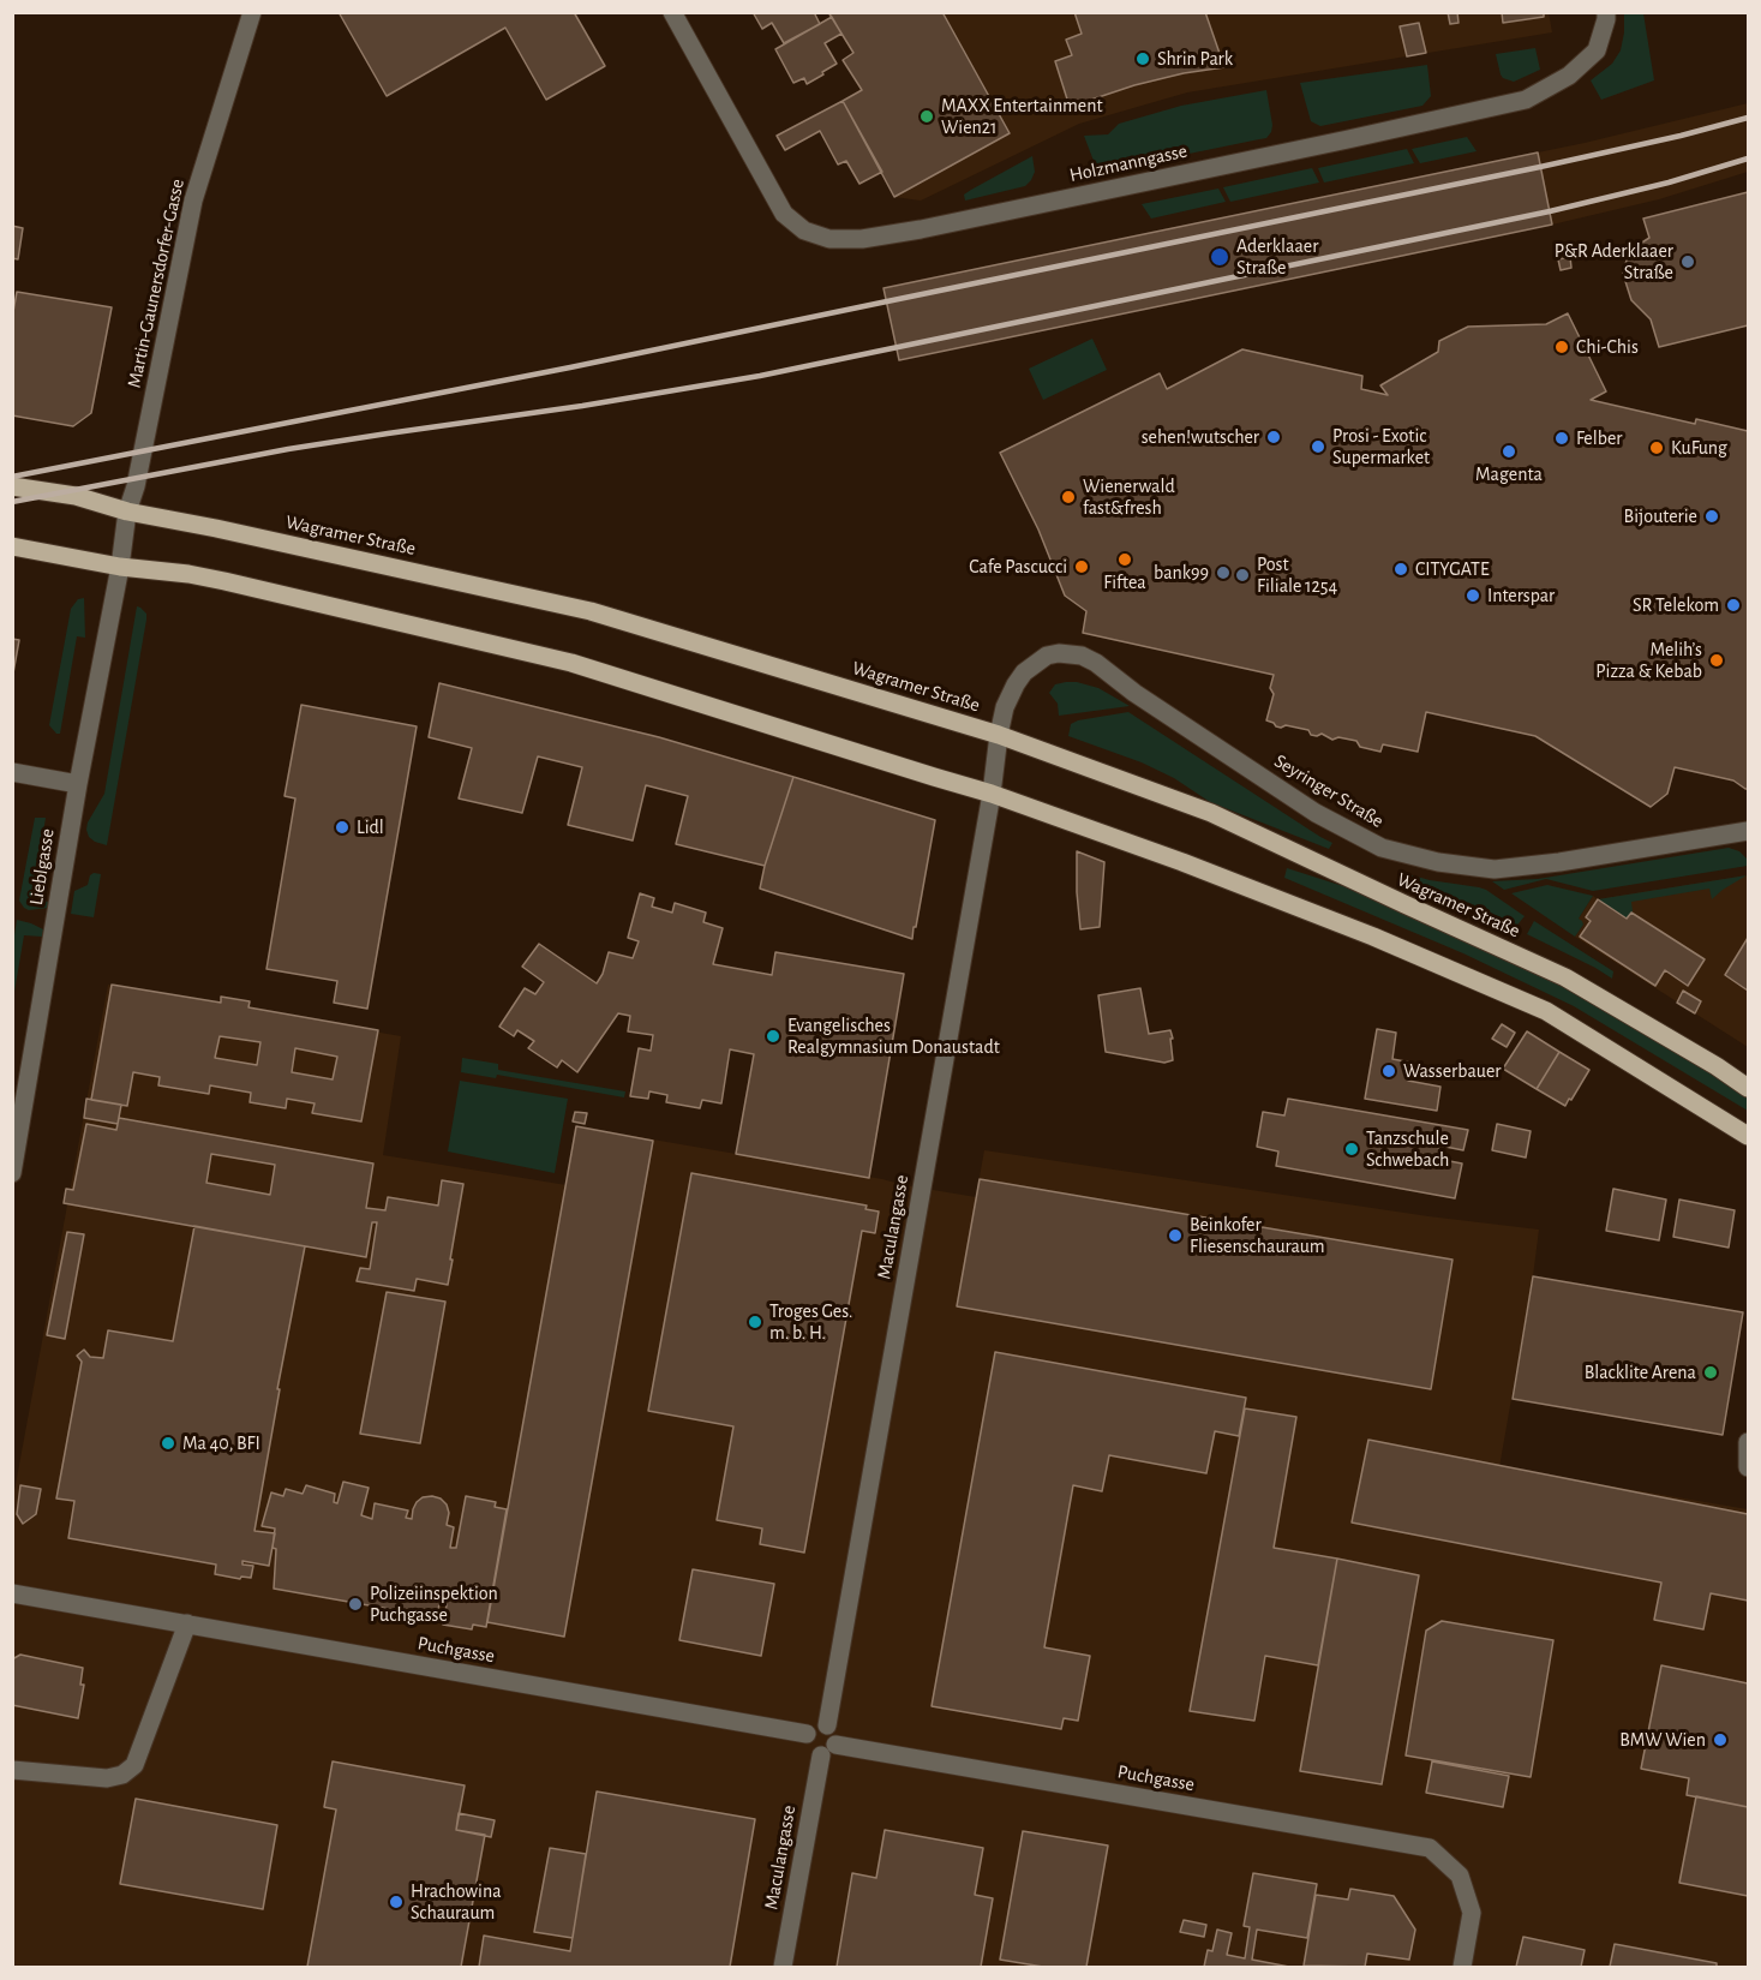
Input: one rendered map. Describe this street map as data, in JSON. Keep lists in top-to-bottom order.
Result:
{
  "streets": {
    "main road": ["Wagramer Straße"],
    "street": [
      "Holzmanngasse",
      "Martin-Gaunersdorfer-Gasse",
      "Seyringer Straße",
      "Lieblgasse",
      "Maculangasse",
      "Puchgasse"
    ]
  },
  "crossings": [
    ["Martin-Gaunersdorfer-Gasse", "Wagramer Straße"],
    ["Martin-Gaunersdorfer-Gasse", "Lieblgasse"],
    ["Wagramer Straße", "Seyringer Straße"],
    ["Wagramer Straße", "Maculangasse"],
    ["Seyringer Straße", "Maculangasse"],
    ["Maculangasse", "Puchgasse"]
  ],
  "places": [
    "Shrin Park",
    "MAXX Entertainment Wien21",
    "Aderklaaer Straße",
    "P&R Aderklaaer Straße",
    "Chi-Chis",
    "sehen!wutscher",
    "Felber",
    "Prosi - Exotic Supermarket",
    "KuFung",
    "Magenta",
    "Wienerwald fast&fresh",
    "Bijouterie",
    "Fiftea",
    "Cafe Pascucci",
    "CITYGATE",
    "bank99",
    "Post Filiale 1254",
    "Interspar",
    "SR Telekom",
    "Melih’s Pizza & Kebab",
    "Lidl",
    "Evangelisches Realgymnasium Donaustadt",
    "Wasserbauer",
    "Tanzschule Schwebach",
    "Beinkofer Fliesenschauraum",
    "Troges Ges. m. b. H.",
    "Blacklite Arena",
    "Ma 40, BFI",
    "Polizeiinspektion Puchgasse",
    "BMW Wien",
    "Hrachowina Schauraum"
  ]
}
